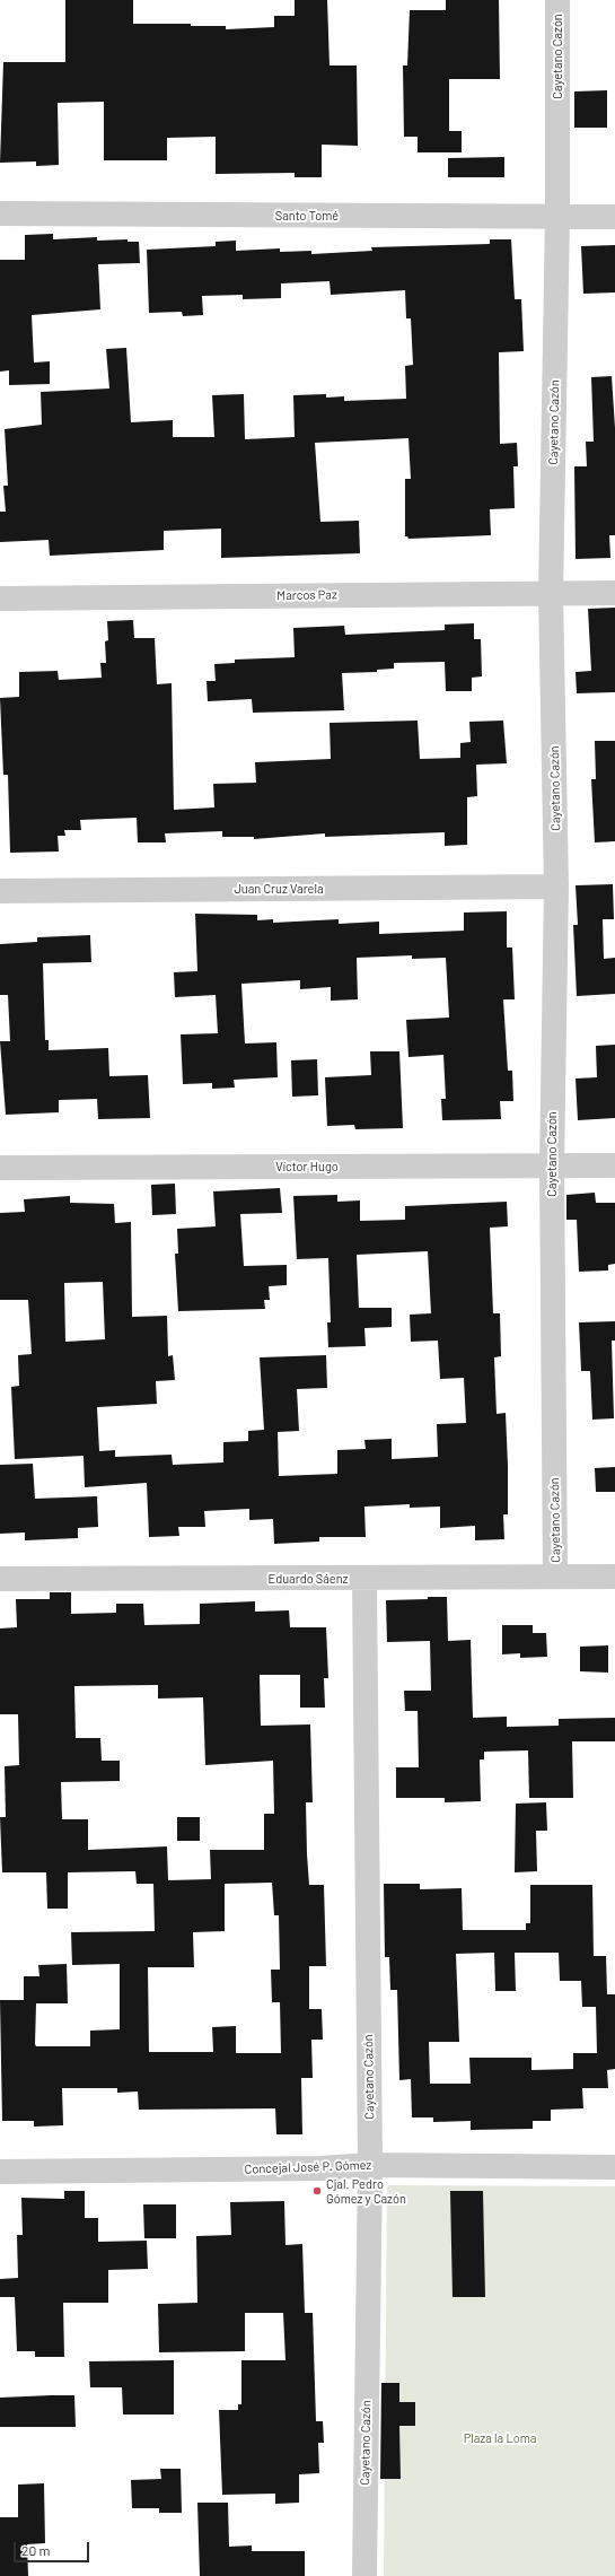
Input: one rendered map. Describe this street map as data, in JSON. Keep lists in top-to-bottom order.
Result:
{
  "streets": {
    "street": [
      "Cayetano Cazón",
      "Santo Tomé",
      "Marcos Paz",
      "Juan Cruz Varela",
      "Víctor Hugo",
      "Eduardo Sáenz",
      "Concejal José P. Gómez"
    ]
  },
  "crossings": [
    ["Cayetano Cazón", "Santo Tomé"],
    ["Cayetano Cazón", "Marcos Paz"],
    ["Cayetano Cazón", "Juan Cruz Varela"],
    ["Cayetano Cazón", "Víctor Hugo"],
    ["Cayetano Cazón", "Eduardo Sáenz"],
    ["Cayetano Cazón", "Concejal José P. Gómez"]
  ],
  "parks": ["Plaza la Loma"],
  "places": ["Cjal. Pedro Gómez y Cazón"],
  "scale_bar": "20 m"
}
